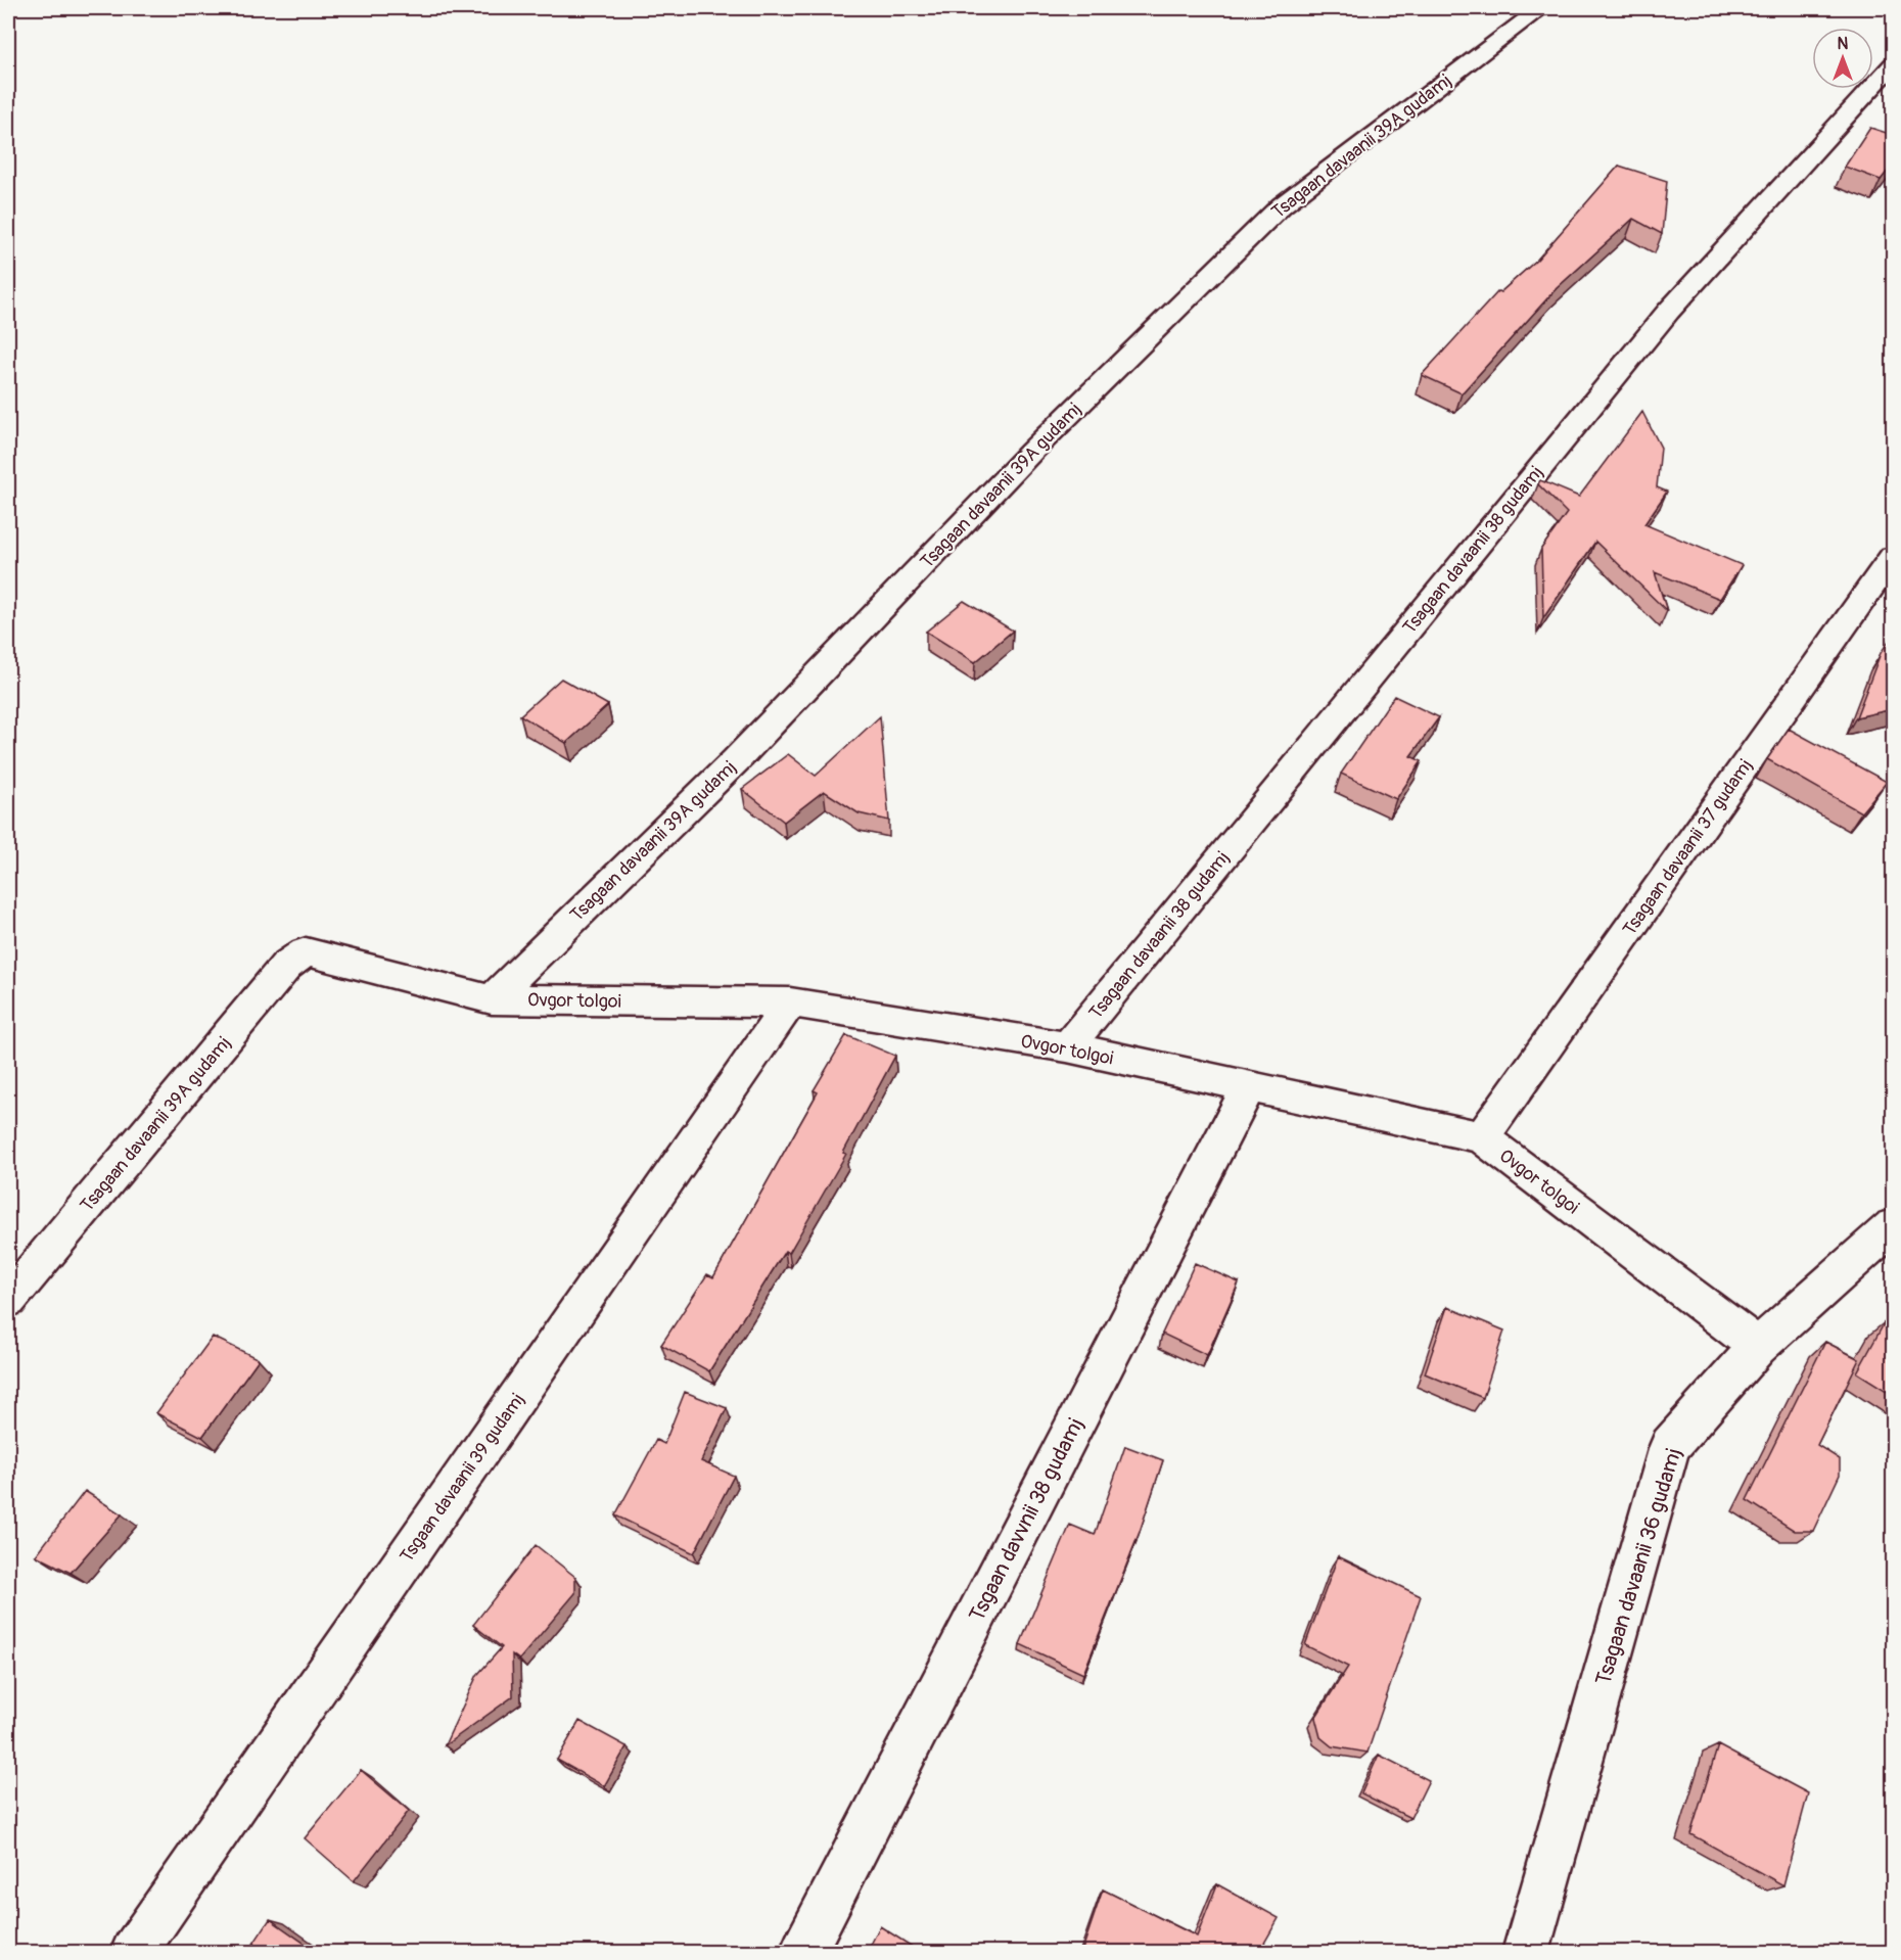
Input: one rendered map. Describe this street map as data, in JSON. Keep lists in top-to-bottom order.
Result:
{
  "streets": {
    "street": [
      "Tsagaan davaanii 39A gudamj",
      "Tsagaan davaanii 38 gudamj",
      "Tsagaan davaanii 37 gudamj",
      "Ovgor tolgoi",
      "Tsgaan davaanii 39 gudamj",
      "Tsgaan davvnii 38 gudamj",
      "Tsagaan davaanii 36 gudamj"
    ]
  },
  "crossings": [
    ["Tsagaan davaanii 39A gudamj", "Ovgor tolgoi"],
    ["Tsagaan davaanii 38 gudamj", "Ovgor tolgoi"],
    ["Tsagaan davaanii 37 gudamj", "Ovgor tolgoi"],
    ["Ovgor tolgoi", "Tsgaan davaanii 39 gudamj"],
    ["Ovgor tolgoi", "Tsgaan davvnii 38 gudamj"],
    ["Ovgor tolgoi", "Tsagaan davaanii 36 gudamj"]
  ],
  "north": "top"
}
